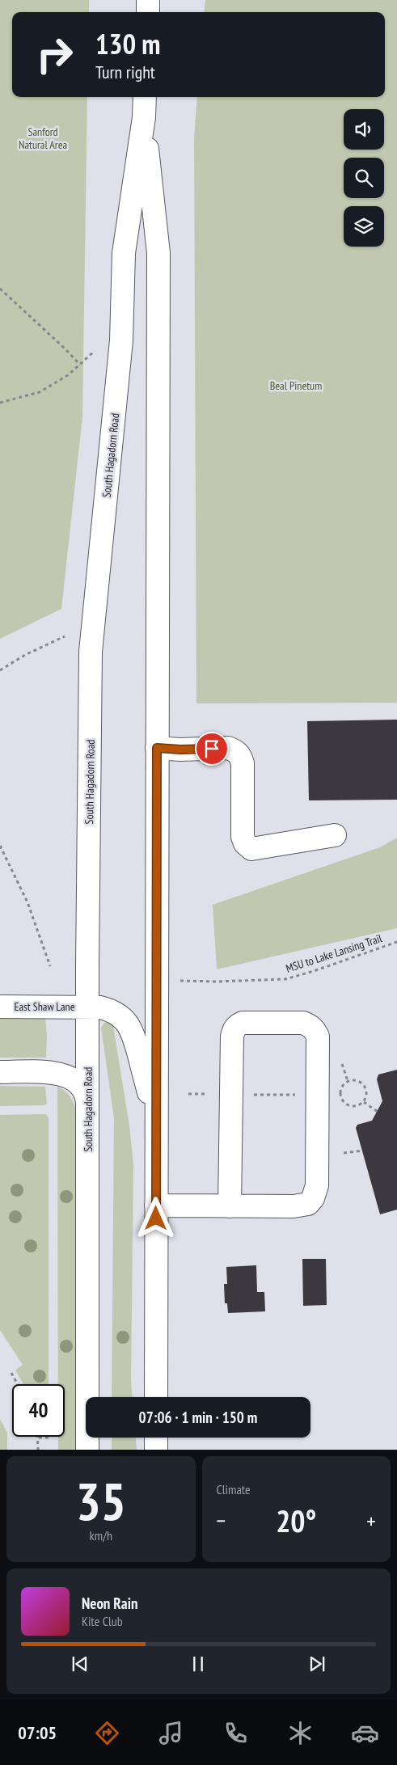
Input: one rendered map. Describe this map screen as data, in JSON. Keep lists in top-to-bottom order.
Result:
{
  "streets": {
    "street": ["South Hagadorn Road", "East Shaw Lane"],
    "path": ["MSU to Lake Lansing Trail"]
  },
  "crossings": [
    ["South Hagadorn Road", "East Shaw Lane"]
  ],
  "parks": ["Sanford Natural Area", "Beal Pinetum"],
  "page": {
    "turn": ["130 m", "Turn right"],
    "limit": "40",
    "trip": "07:06 · 1 min · 150 m",
    "tile": [
      ["35", "km/h"],
      "Climate"
    ],
    "heat": ["−", "20°", "+"],
    "song": ["Neon Rain", "Kite Club"],
    "tabs": "07:05"
  }
}
